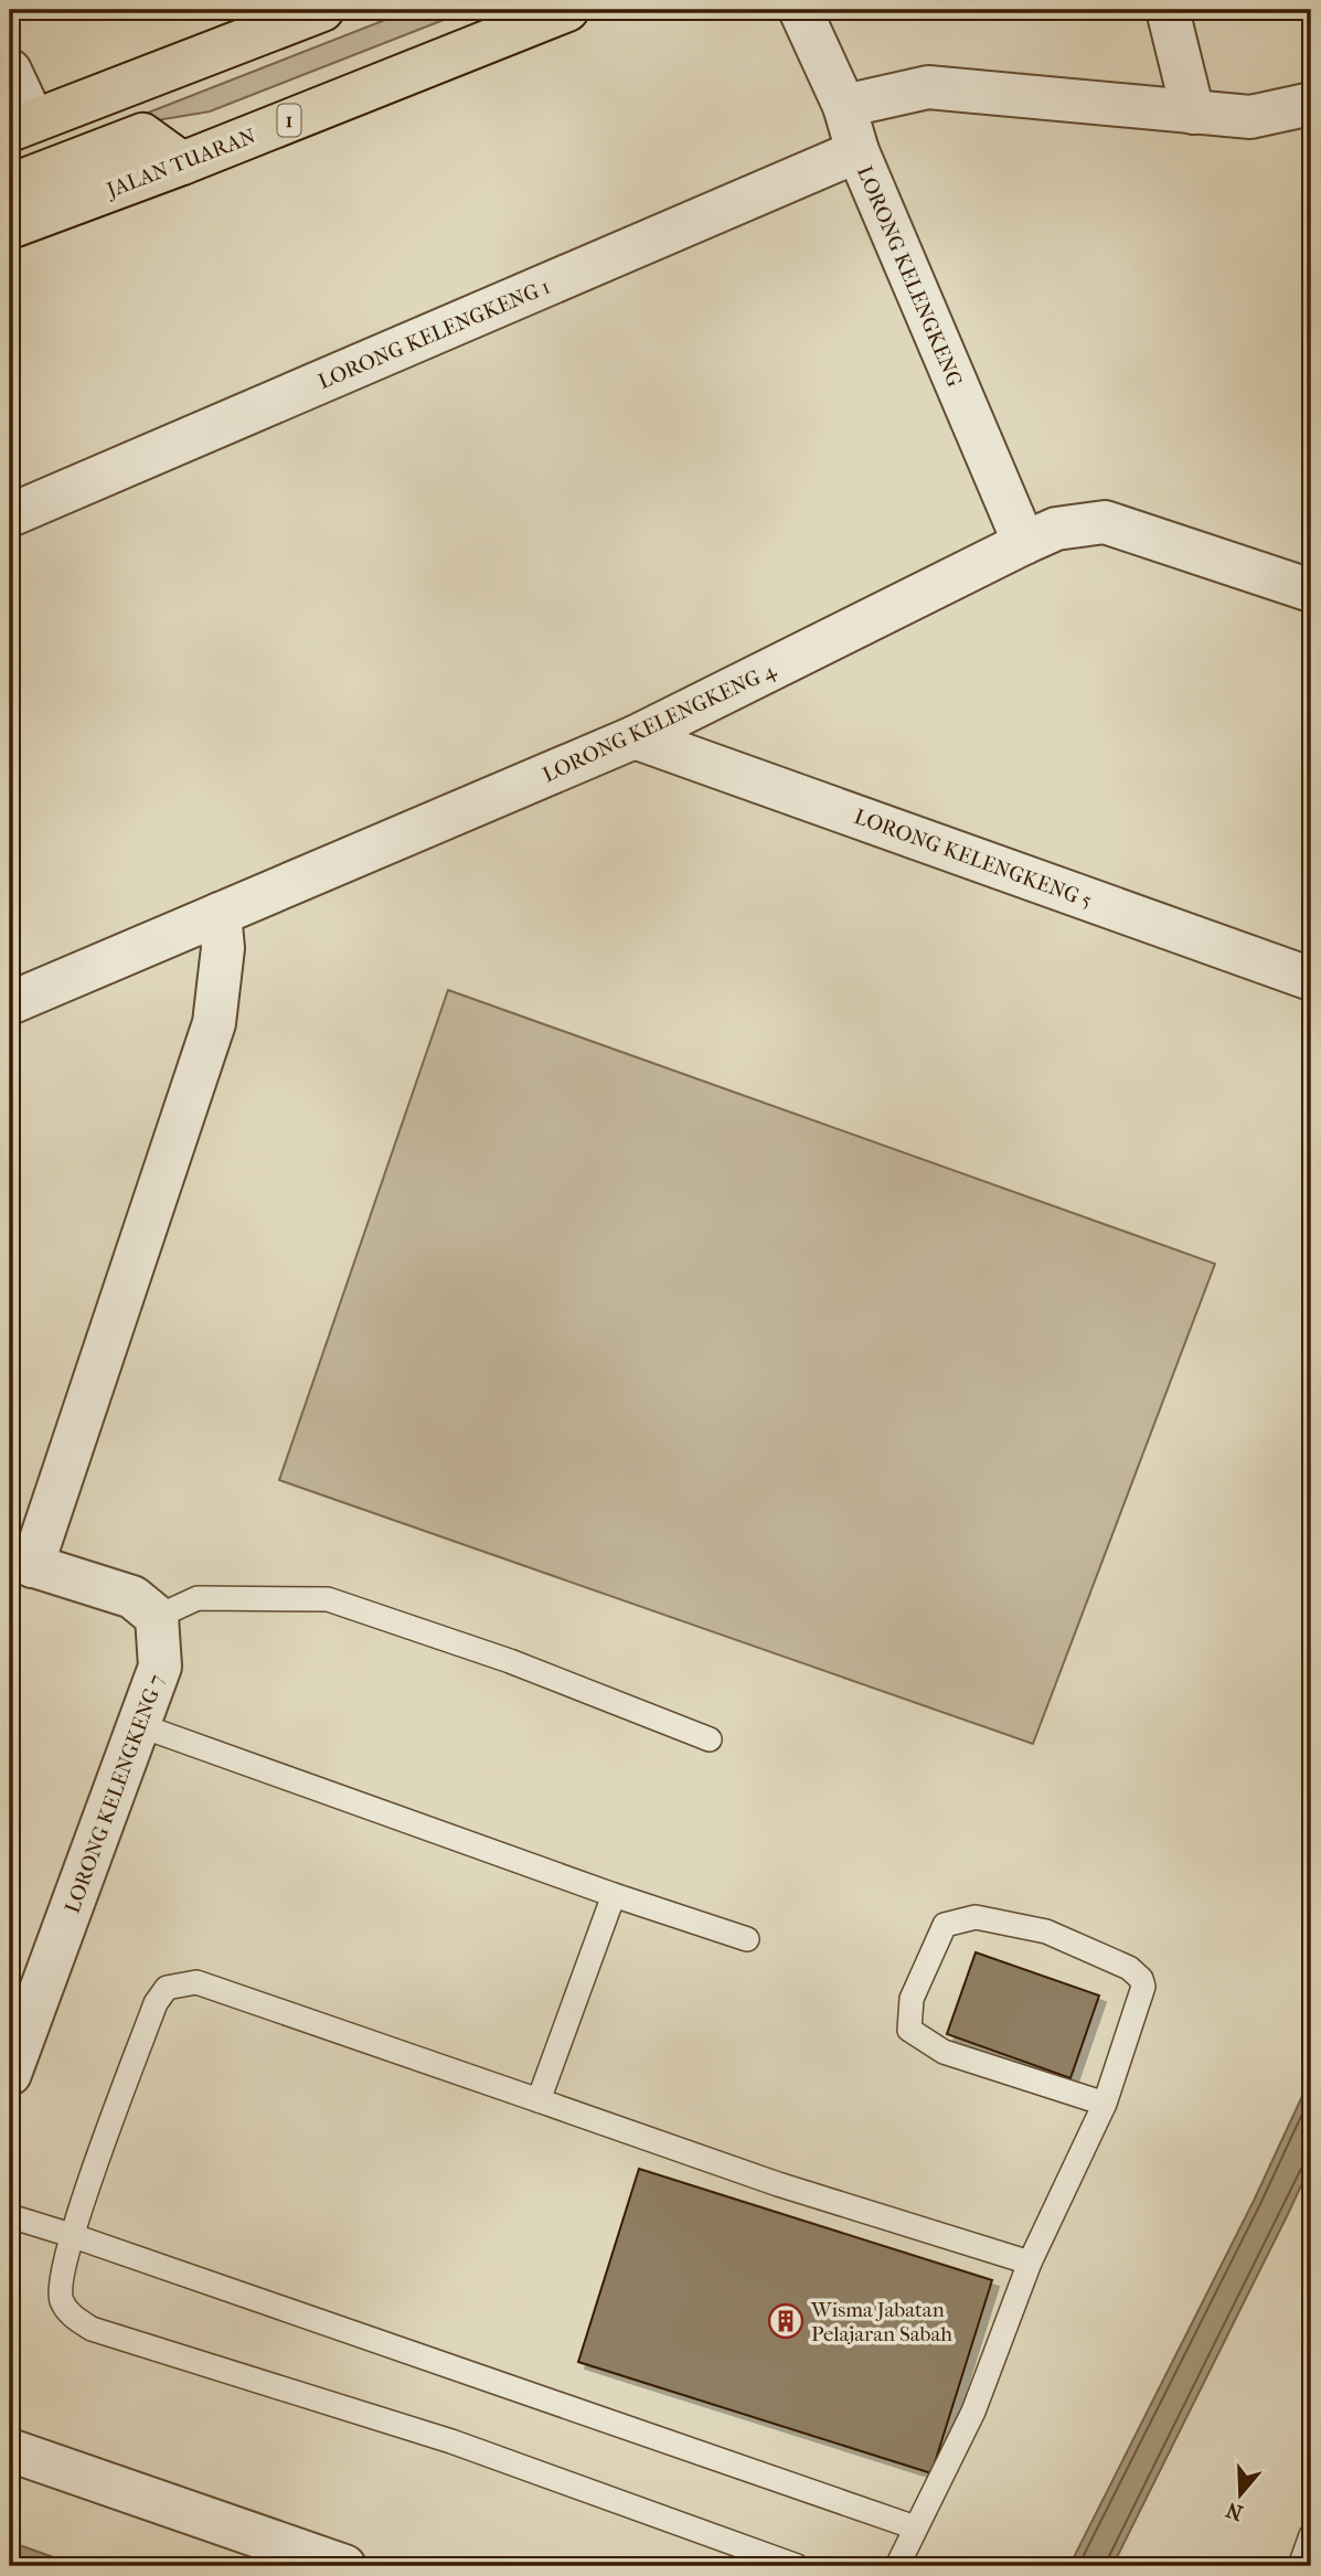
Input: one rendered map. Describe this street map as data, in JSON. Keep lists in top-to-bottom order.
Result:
{
  "streets": {
    "main road": ["1", "JALAN TUARAN"],
    "street": [
      "LORONG KELENGKENG",
      "LORONG KELENGKENG 1",
      "LORONG KELENGKENG 4",
      "LORONG KELENGKENG 5",
      "LORONG KELENGKENG 7"
    ]
  },
  "crossings": [
    ["LORONG KELENGKENG", "LORONG KELENGKENG 1"],
    ["LORONG KELENGKENG", "LORONG KELENGKENG 4"],
    ["LORONG KELENGKENG 4", "LORONG KELENGKENG 5"]
  ],
  "places": {
    "building": ["Wisma Jabatan Pelajaran Sabah"]
  },
  "north": "bottom"
}
